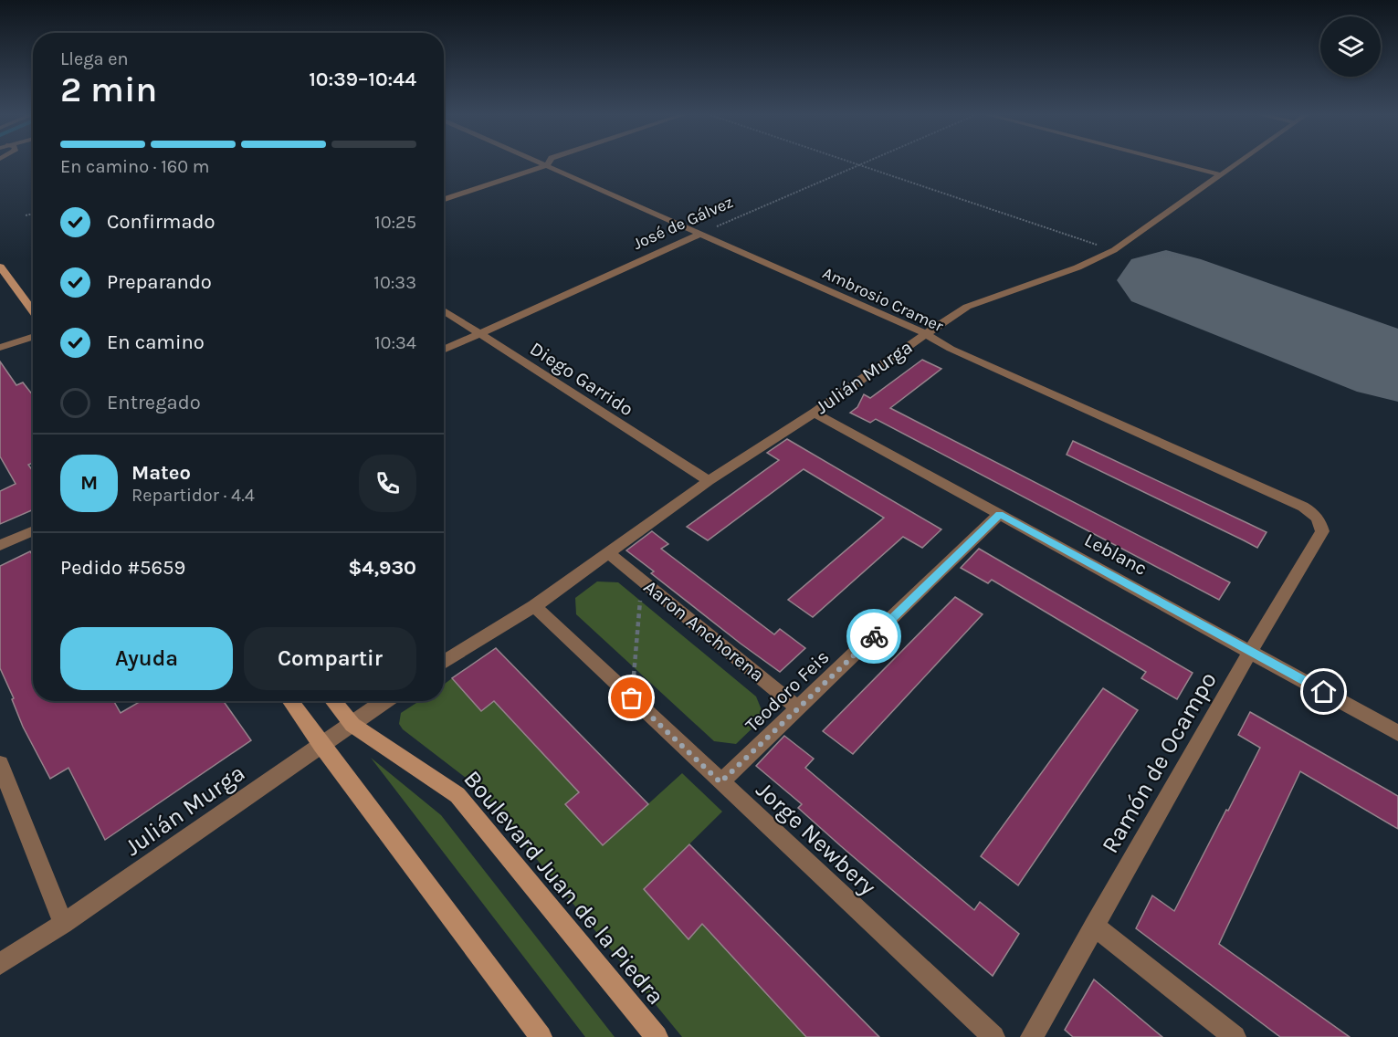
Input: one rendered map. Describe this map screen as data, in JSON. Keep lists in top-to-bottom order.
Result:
{
  "streets": {
    "main road": ["Boulevard Juan de la Piedra"],
    "street": [
      "José de Gálvez",
      "Ambrosio Cramer",
      "Julián Murga",
      "Diego Garrido",
      "Leblanc",
      "Aaron Anchorena",
      "Teodoro Feis",
      "Ramón de Ocampo",
      "Jorge Newbery"
    ]
  },
  "crossings": [
    ["José de Gálvez", "Ambrosio Cramer"],
    ["José de Gálvez", "Diego Garrido"],
    ["Ambrosio Cramer", "Julián Murga"],
    ["Ambrosio Cramer", "Ramón de Ocampo"],
    ["Julián Murga", "Diego Garrido"],
    ["Julián Murga", "Leblanc"],
    ["Julián Murga", "Aaron Anchorena"],
    ["Julián Murga", "Jorge Newbery"],
    ["Julián Murga", "Boulevard Juan de la Piedra"],
    ["Leblanc", "Teodoro Feis"],
    ["Leblanc", "Ramón de Ocampo"],
    ["Aaron Anchorena", "Teodoro Feis"],
    ["Teodoro Feis", "Jorge Newbery"]
  ],
  "page": {
    "heading": ["2 min", "Llega en", "10:39–10:44"],
    "panel": [
      "Mateo",
      "Repartidor · 4.4",
      "Pedido #5659",
      "$4,930"
    ],
    "bar": "En camino · 160 m",
    "list": [
      ["Confirmado", "10:25"],
      ["Preparando", "10:33"],
      ["En camino", "10:34"],
      "Entregado"
    ],
    "round": "M",
    "buttons": ["Ayuda", "Compartir"]
  }
}
